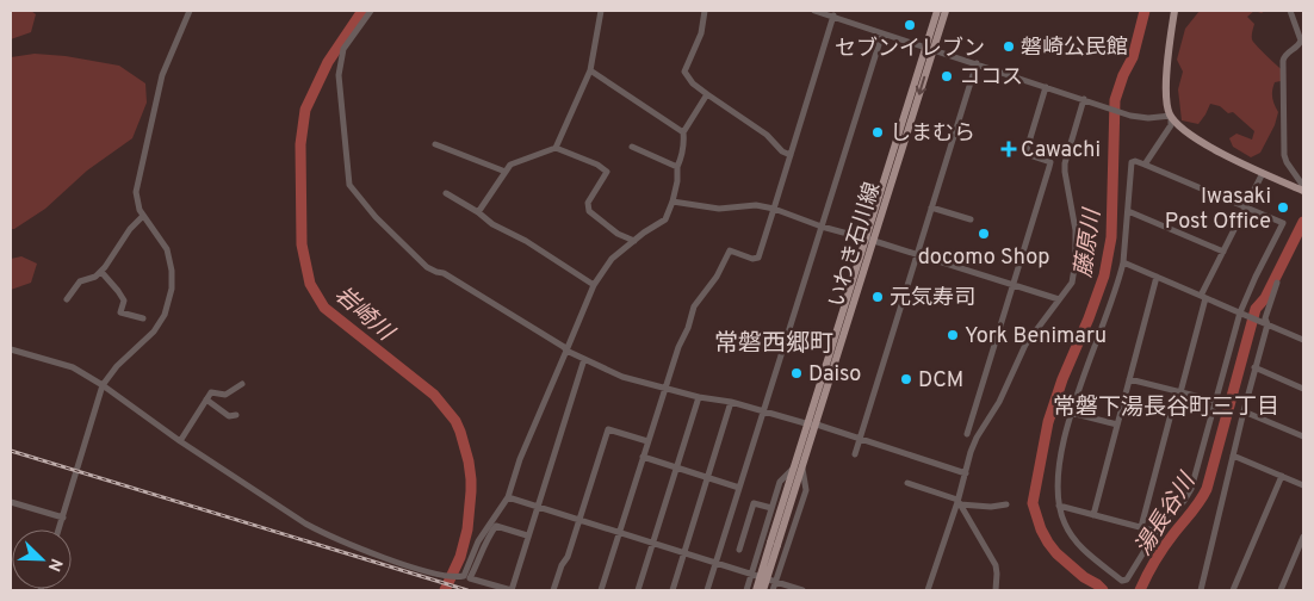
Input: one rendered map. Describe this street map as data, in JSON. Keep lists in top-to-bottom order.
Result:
{
  "streets": {
    "main road": ["いわき石川線"]
  },
  "districts": ["常磐西郷町", "常磐下湯長谷町三丁目"],
  "water": ["藤原川", "岩崎川", "湯長谷川"],
  "places": {
    "other": [
      "セブンイレブン",
      "磐崎公民館",
      "ココス",
      "しまむら",
      "Iwasaki Post Office",
      "docomo Shop",
      "元気寿司",
      "York Benimaru",
      "Daiso",
      "DCM"
    ],
    "health": ["Cawachi"]
  },
  "north": "bottom right"
}
